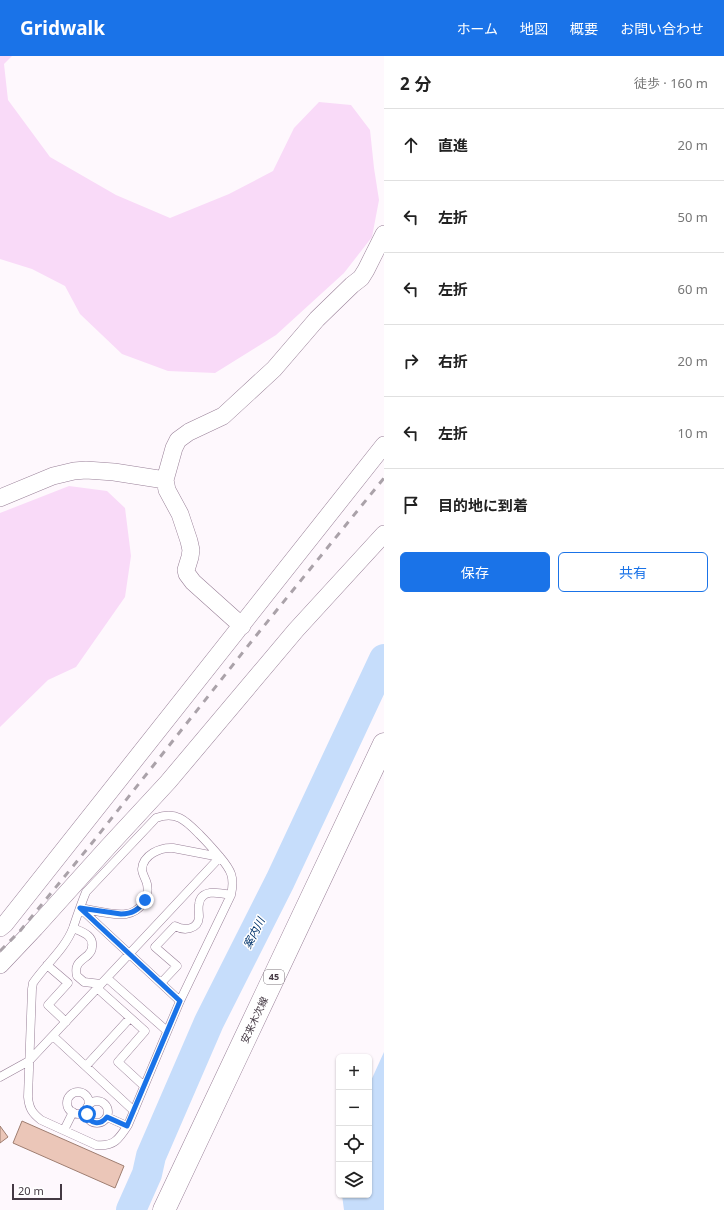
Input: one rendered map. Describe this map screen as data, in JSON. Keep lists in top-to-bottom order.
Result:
{
  "streets": {
    "main road": ["45", "安来木次線"]
  },
  "water": ["案内川"],
  "scale_bar": "20 m",
  "page": {
    "header": "Gridwalk",
    "nav": [
      "ホーム",
      "地図",
      "概要",
      "お問い合わせ"
    ],
    "heading": ["2 分", "徒歩 · 160 m"],
    "list": [
      ["直進", "20 m"],
      ["左折", "50 m"],
      ["左折", "60 m"],
      ["右折", "20 m"],
      ["左折", "10 m"],
      "目的地に到着"
    ],
    "buttons": ["保存", "共有"],
    "map_buttons": ["+", "−"],
    "scale": "20 m"
  }
}
